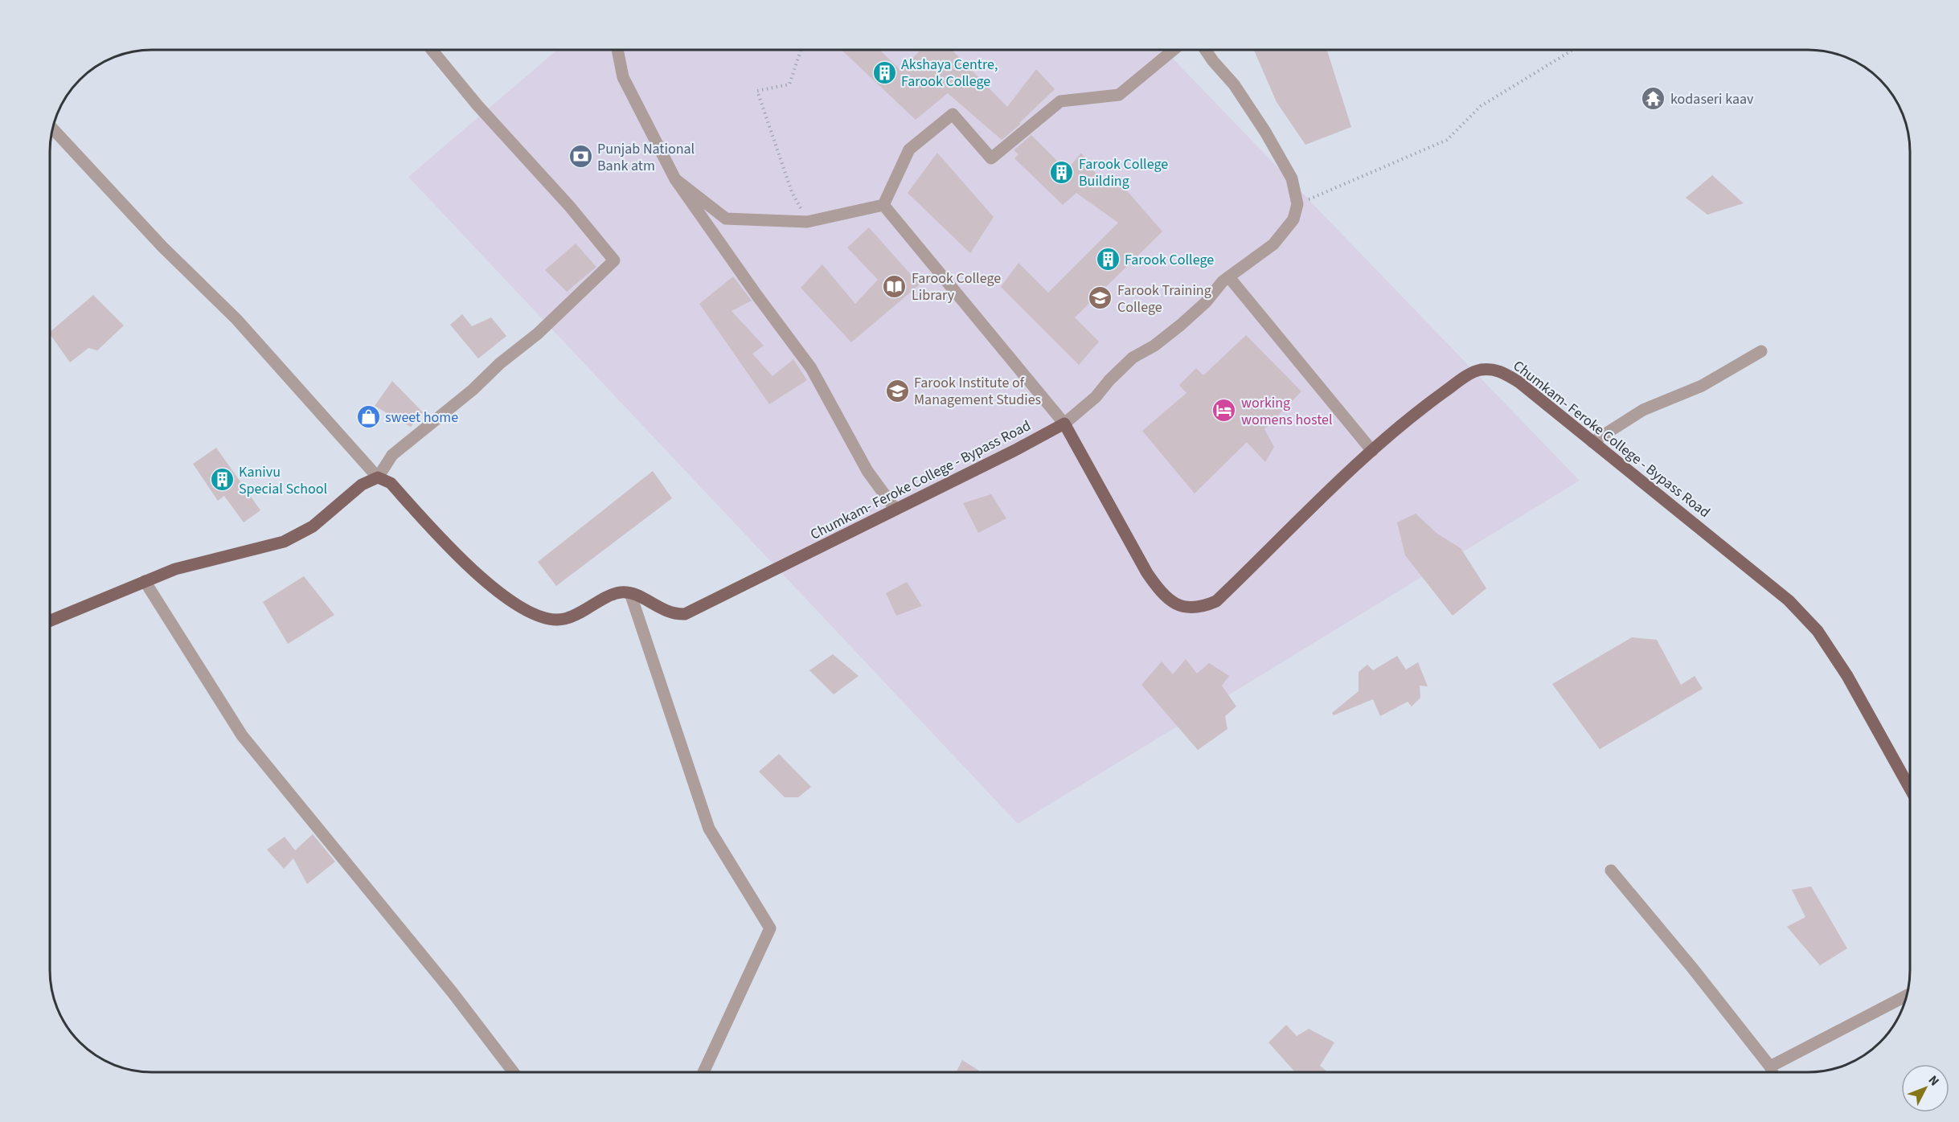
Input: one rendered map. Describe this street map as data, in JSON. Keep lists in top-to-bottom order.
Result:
{
  "streets": {
    "main road": ["Chumkam- Feroke College - Bypass Road"]
  },
  "places": {
    "building": [
      "Akshaya Centre, Farook College",
      "Farook College Building",
      "Farook College",
      "Kanivu Special School"
    ],
    "temple": ["kodaseri kaav"],
    "bank": ["Punjab National Bank atm"],
    "library": ["Farook College Library"],
    "school or university": ["Farook Training College", "Farook Institute of Management Studies"],
    "hotel": ["working womens hostel"],
    "shop": ["sweet home"]
  },
  "north": "top right"
}
